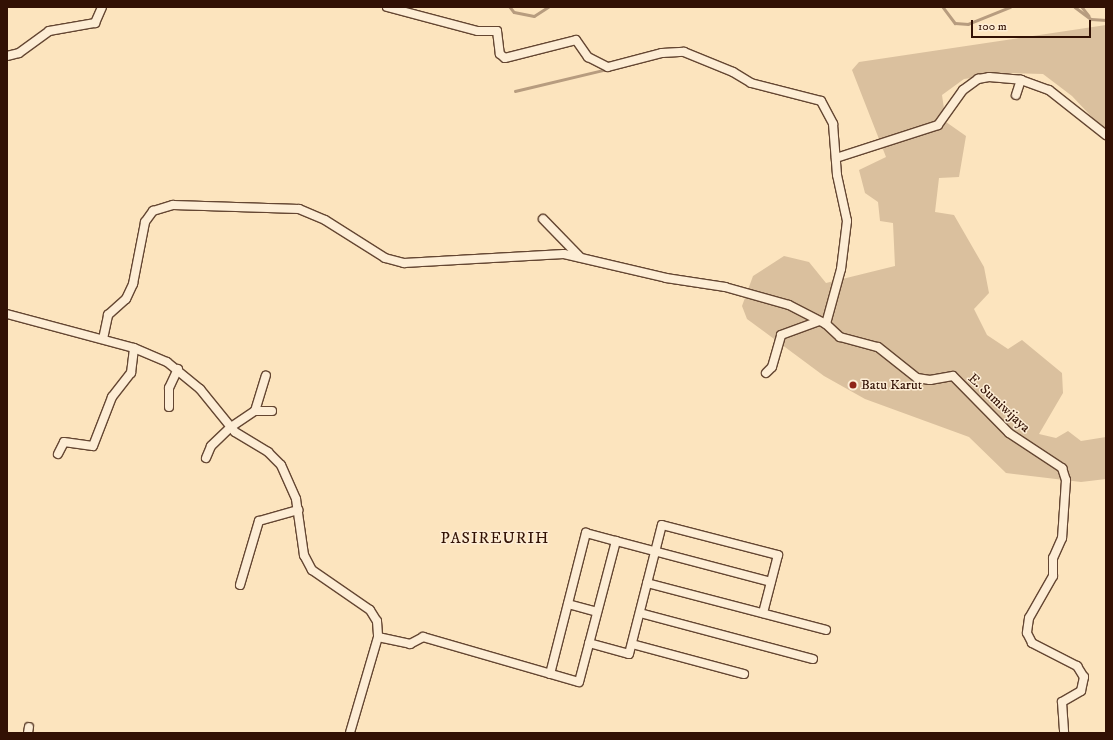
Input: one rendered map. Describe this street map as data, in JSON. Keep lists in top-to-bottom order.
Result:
{
  "streets": {
    "street": ["E. Sumiwijaya"]
  },
  "districts": ["PASIREURIH"],
  "places": ["Batu Karut"],
  "scale_bar": "100 m"
}
